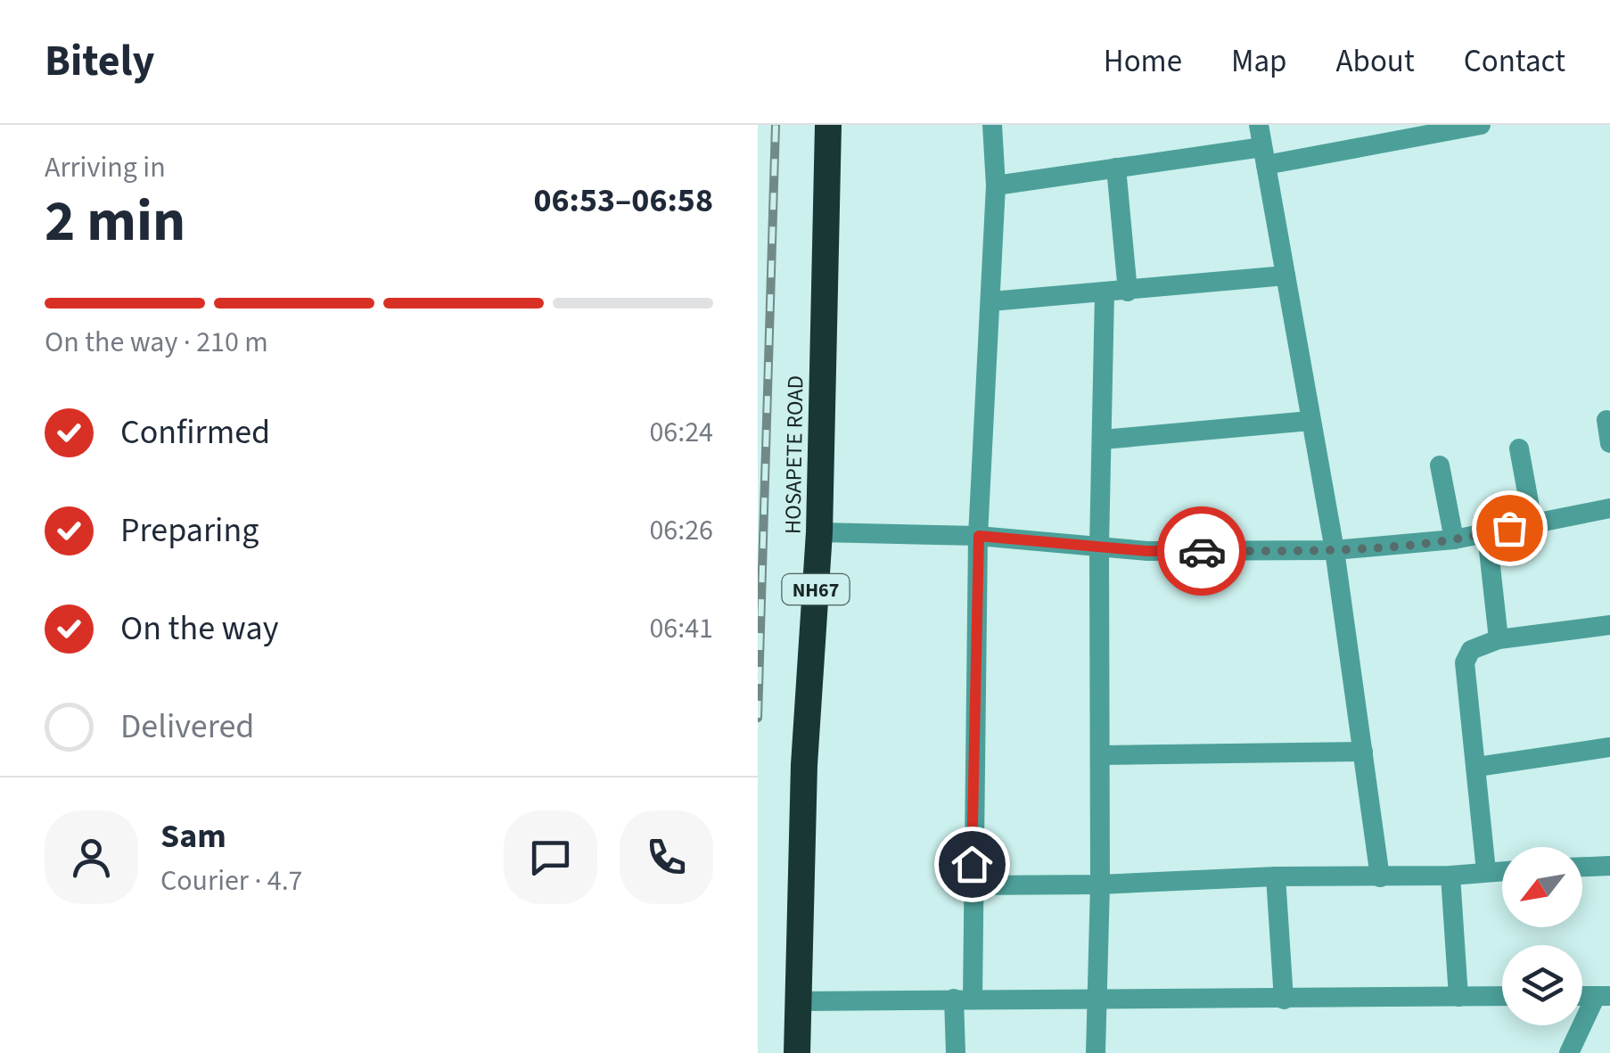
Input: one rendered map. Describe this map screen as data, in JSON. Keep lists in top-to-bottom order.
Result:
{
  "streets": {
    "highway": ["HOSAPETE ROAD", "NH67"]
  },
  "north": "bottom left",
  "page": {
    "header": "Bitely",
    "nav": [
      "Home",
      "Map",
      "About",
      "Contact"
    ],
    "heading": ["2 min", "Arriving in", "06:53–06:58"],
    "panel": ["Sam", "Courier · 4.7"],
    "bar": "On the way · 210 m",
    "list": [
      ["Confirmed", "06:24"],
      ["Preparing", "06:26"],
      ["On the way", "06:41"],
      "Delivered"
    ]
  }
}
